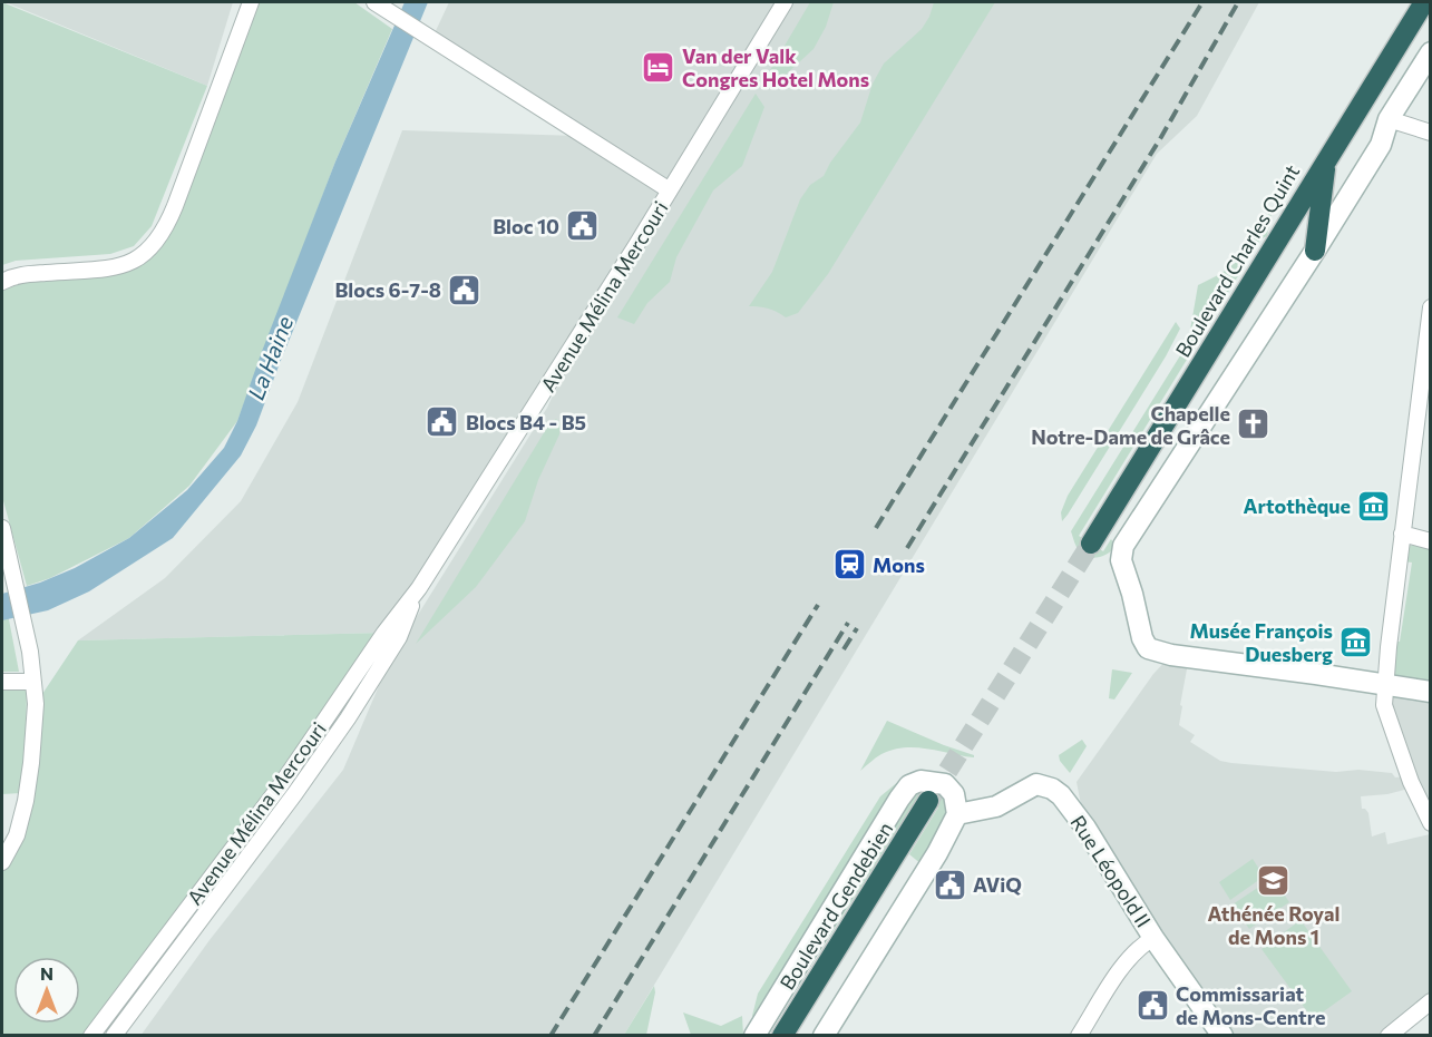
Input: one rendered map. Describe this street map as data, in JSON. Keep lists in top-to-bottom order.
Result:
{
  "streets": {
    "highway": ["Boulevard Charles Quint", "Boulevard Gendebien"],
    "street": ["Avenue Mélina Mercouri", "Rue Léopold II"]
  },
  "water": ["La Haine"],
  "places": {
    "hotel": ["Van der Valk Congres Hotel Mons"],
    "public building": [
      "Bloc 10",
      "Blocs 6-7-8",
      "Blocs B4 - B5",
      "AViQ",
      "Commissariat de Mons-Centre"
    ],
    "church": ["Chapelle Notre-Dame de Grâce"],
    "museum": ["Artothèque", "Musée François Duesberg"],
    "station": ["Mons"],
    "school or university": ["Athénée Royal de Mons 1"]
  },
  "north": "top"
}
